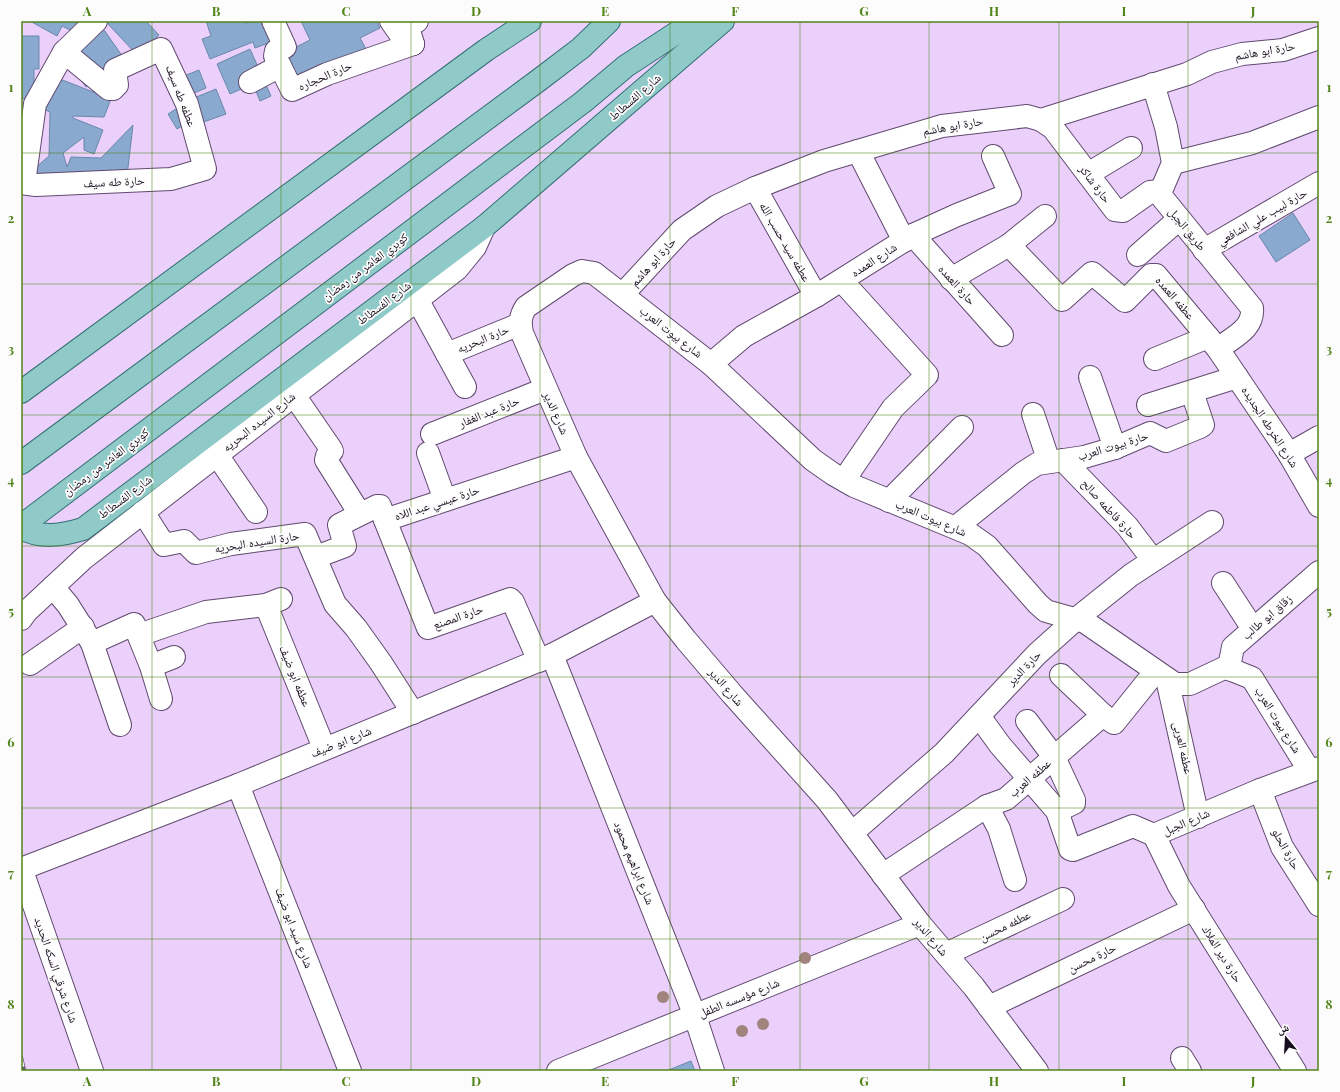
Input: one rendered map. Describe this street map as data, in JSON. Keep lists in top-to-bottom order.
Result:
{
  "streets": {
    "main road": ["شارع الفسطاط", "كوبري العاشر من رمضان"],
    "street": [
      "حارة ابو هاشم",
      "حارة الحجاره",
      "عطفه طه سيف",
      "حارة طه سيف",
      "حارة شاكر",
      "حارة لبيب علي الشافعي",
      "طريق الجبل",
      "عطفه سيد حسب الله",
      "شارع العمده",
      "حارة العمده",
      "عطفه العمده",
      "شارع بيوت العرب",
      "حارة البحريه",
      "حارة عبد الغفار",
      "شارع الدير",
      "شارع السيده البحريه",
      "شارع الخرطه الجديده",
      "حارة بيوت العرب",
      "حارة عيسي عبد اللاه",
      "حارة فاطمه صالح",
      "حارة السيده البحريه",
      "حارة المصنع",
      "زقاق ابو طالب",
      "حارة الدير",
      "عطفه ابو ضيف",
      "شارع ابو ضيف",
      "عطفه العربى",
      "عطفه العرب",
      "شارع الجبل",
      "حارة الحلو",
      "شارع ابراهيم محمود",
      "عطفه محسن",
      "شارع سيد ابو ضيف",
      "حارة دير الملاك",
      "حارة محسن",
      "شارع شرقي السكه الحديد",
      "شارع مؤسسه الطفل"
    ]
  },
  "crossings": [
    ["حارة ابو هاشم", "حارة شاكر"],
    ["حارة ابو هاشم", "عطفه سيد حسب الله"],
    ["حارة ابو هاشم", "حارة العمده"],
    ["حارة ابو هاشم", "شارع بيوت العرب"],
    ["عطفه طه سيف", "حارة طه سيف"],
    ["شارع الفسطاط", "كوبري العاشر من رمضان"],
    ["شارع الفسطاط", "شارع السيده البحريه"],
    ["حارة شاكر", "طريق الجبل"],
    ["حارة لبيب علي الشافعي", "طريق الجبل"],
    ["طريق الجبل", "عطفه العمده"],
    ["طريق الجبل", "شارع الخرطه الجديده"],
    ["عطفه سيد حسب الله", "شارع العمده"],
    ["شارع العمده", "حارة العمده"],
    ["شارع العمده", "شارع بيوت العرب"],
    ["عطفه العمده", "شارع الخرطه الجديده"],
    ["شارع بيوت العرب", "حارة البحريه"],
    ["شارع بيوت العرب", "شارع الدير"],
    ["شارع بيوت العرب", "حارة بيوت العرب"],
    ["شارع بيوت العرب", "زقاق ابو طالب"],
    ["شارع بيوت العرب", "حارة الدير"],
    ["شارع بيوت العرب", "عطفه العربى"],
    ["شارع بيوت العرب", "شارع الجبل"],
    ["حارة البحريه", "شارع الدير"],
    ["حارة عبد الغفار", "شارع الدير"],
    ["حارة عبد الغفار", "حارة عيسي عبد اللاه"],
    ["شارع الدير", "حارة عيسي عبد اللاه"],
    ["شارع الدير", "حارة الدير"],
    ["شارع الدير", "شارع ابو ضيف"],
    ["شارع الدير", "عطفه العرب"],
    ["شارع الدير", "عطفه محسن"],
    ["شارع الدير", "حارة محسن"],
    ["شارع الدير", "شارع مؤسسه الطفل"],
    ["شارع السيده البحريه", "حارة السيده البحريه"],
    ["حارة بيوت العرب", "حارة فاطمه صالح"],
    ["حارة عيسي عبد اللاه", "حارة السيده البحريه"],
    ["حارة عيسي عبد اللاه", "حارة المصنع"],
    ["حارة فاطمه صالح", "حارة الدير"],
    ["حارة السيده البحريه", "شارع ابو ضيف"],
    ["حارة المصنع", "شارع ابو ضيف"],
    ["حارة المصنع", "شارع ابراهيم محمود"],
    ["حارة الدير", "شارع الجبل"],
    ["عطفه ابو ضيف", "شارع ابو ضيف"],
    ["شارع ابو ضيف", "شارع ابراهيم محمود"],
    ["شارع ابو ضيف", "شارع سيد ابو ضيف"],
    ["شارع ابو ضيف", "شارع شرقي السكه الحديد"],
    ["عطفه العربى", "شارع الجبل"],
    ["عطفه العرب", "شارع الجبل"],
    ["شارع الجبل", "حارة الحلو"],
    ["شارع الجبل", "حارة دير الملاك"],
    ["شارع ابراهيم محمود", "شارع مؤسسه الطفل"],
    ["حارة دير الملاك", "حارة محسن"]
  ],
  "north": "top",
  "grid": {
    "columns": [
      "A",
      "B",
      "C",
      "D",
      "E",
      "F",
      "G",
      "H",
      "I",
      "J"
    ],
    "rows": [
      "1",
      "2",
      "3",
      "4",
      "5",
      "6",
      "7",
      "8"
    ]
  }
}
